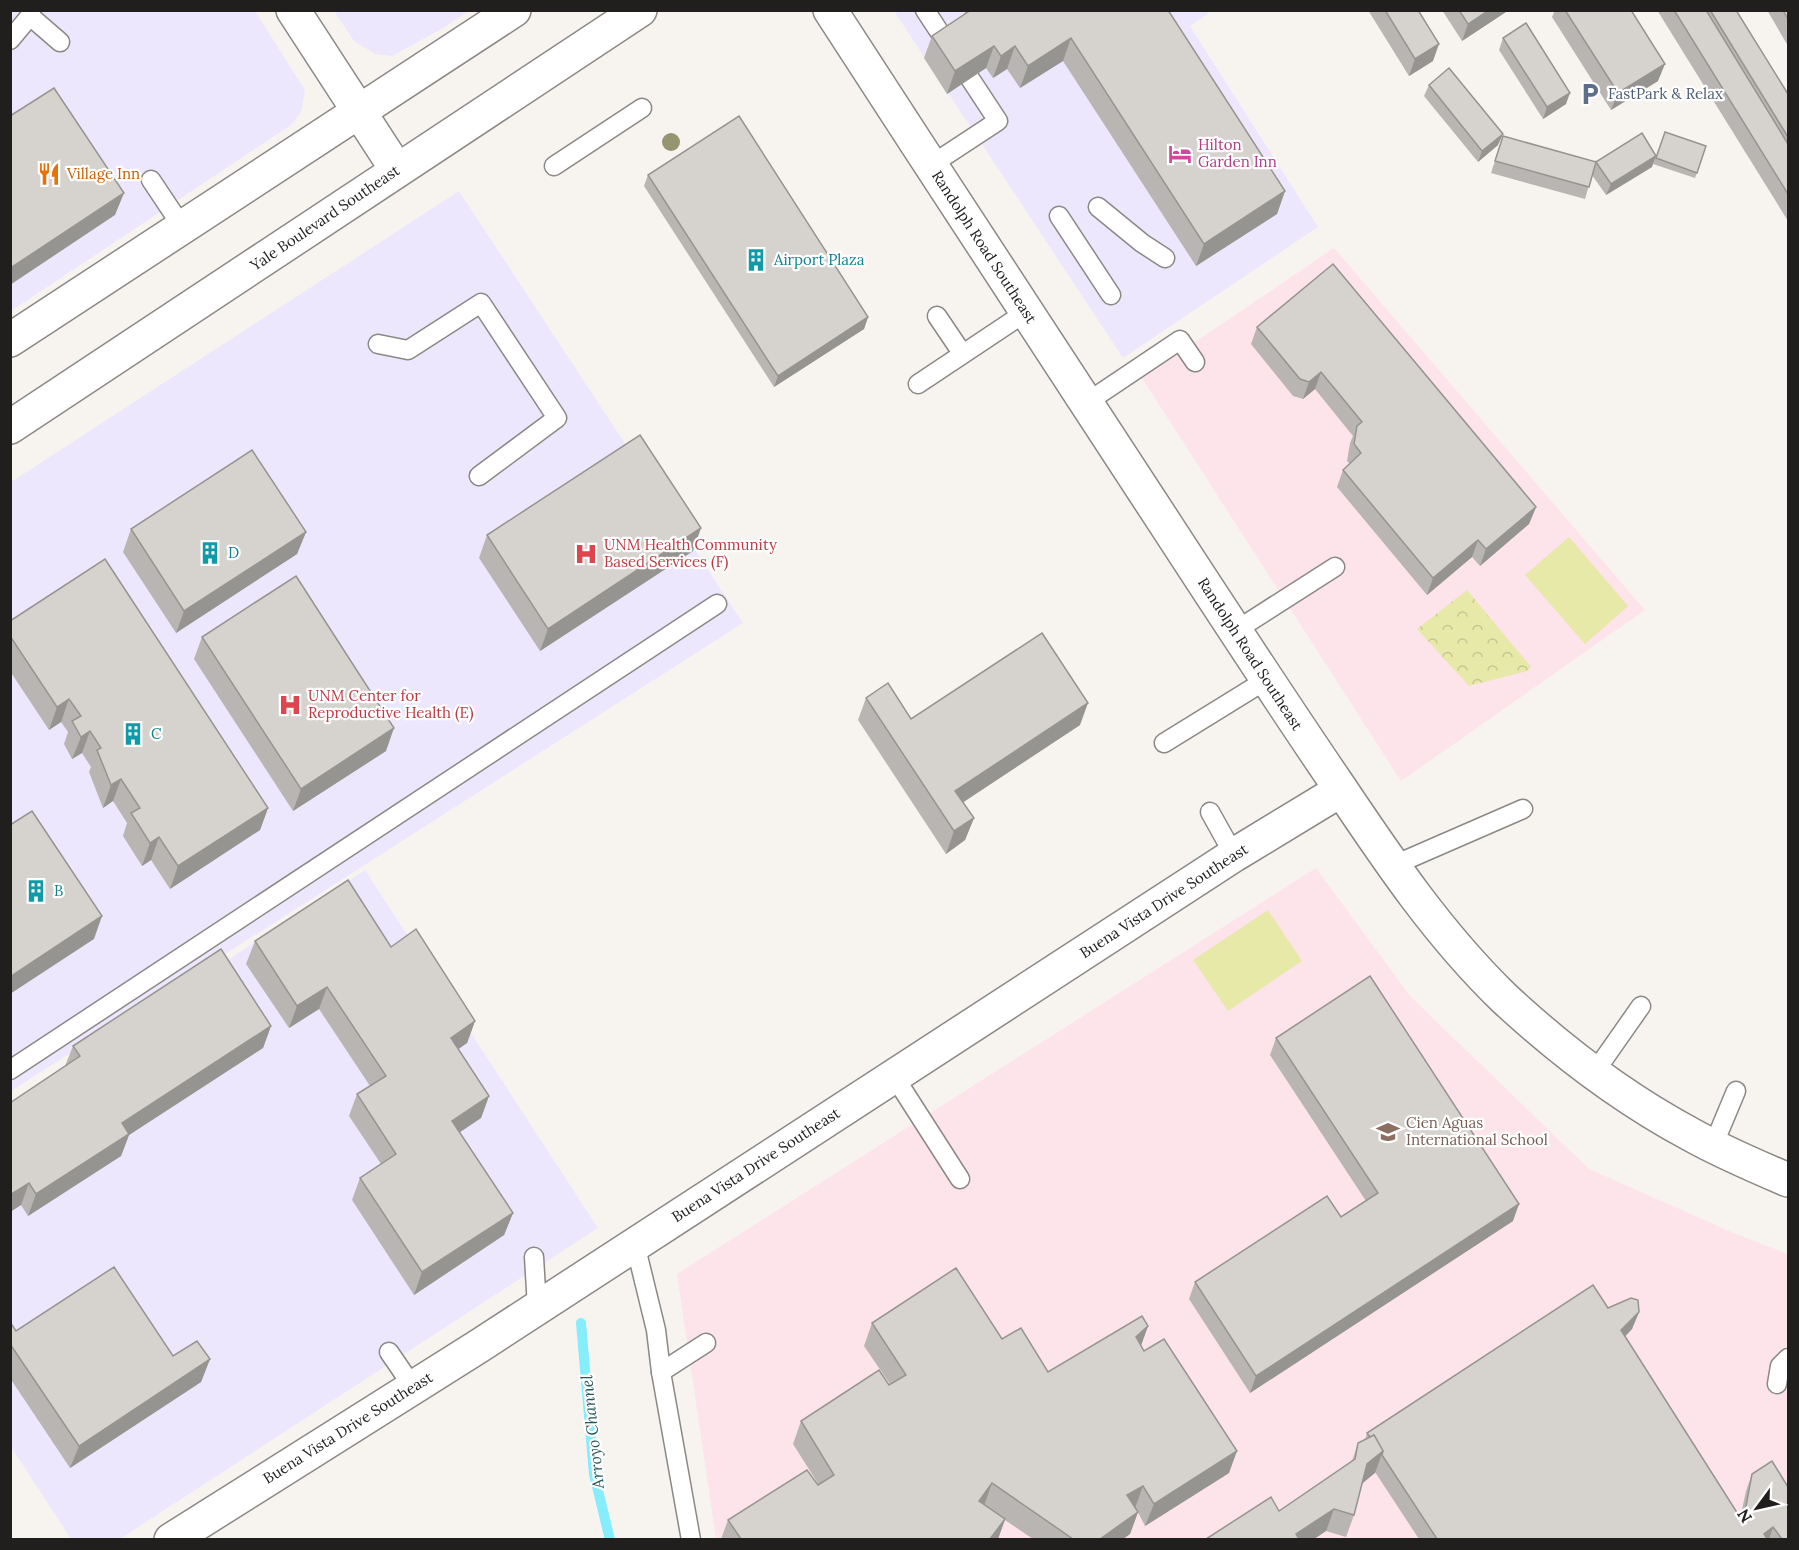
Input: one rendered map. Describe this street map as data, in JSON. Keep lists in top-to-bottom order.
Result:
{
  "streets": {
    "main road": ["Yale Boulevard Southeast", "Randolph Road Southeast", "Buena Vista Drive Southeast"]
  },
  "crossings": [
    ["Randolph Road Southeast", "Buena Vista Drive Southeast"]
  ],
  "water": ["Arroyo Channel"],
  "places": {
    "parking": ["FastPark & Relax"],
    "hotel": ["Hilton Garden Inn"],
    "restaurant": ["Village Inn"],
    "building": [
      "Airport Plaza",
      "D",
      "C",
      "B"
    ],
    "hospital": ["UNM Health Community Based Services (F)", "UNM Center for Reproductive Health (E)"],
    "school or university": ["Cien Aguas International School"]
  },
  "north": "bottom left"
}
